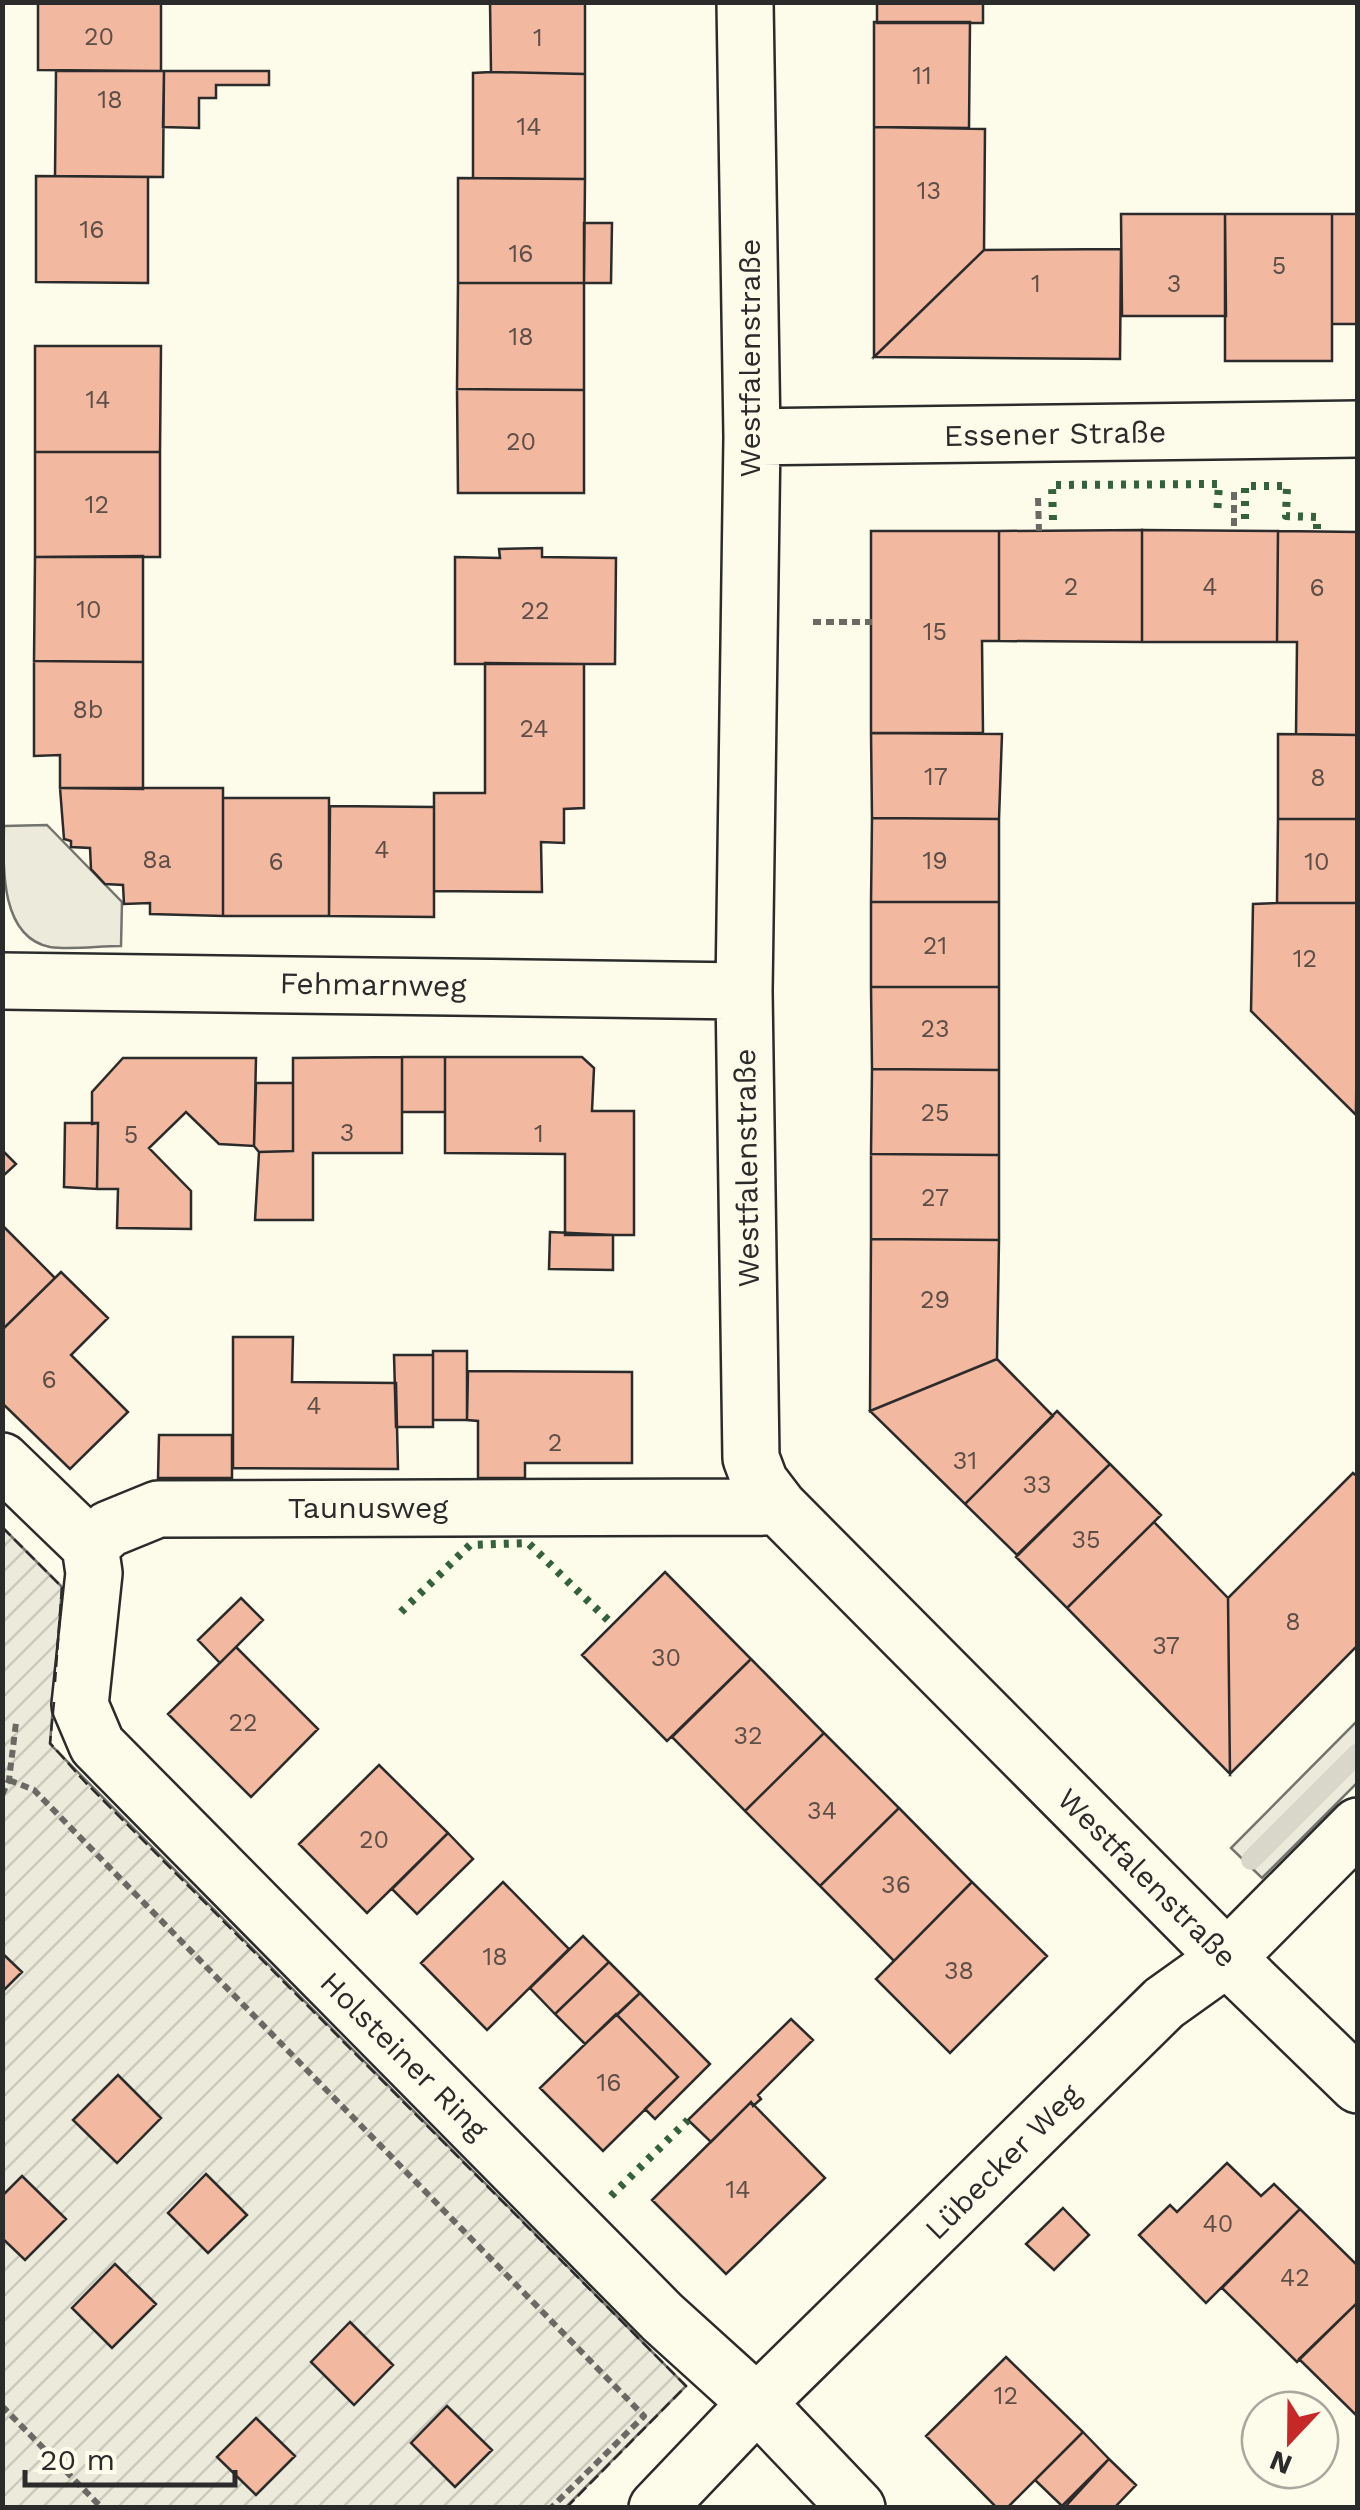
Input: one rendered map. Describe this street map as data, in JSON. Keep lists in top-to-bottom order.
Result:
{
  "streets": {
    "street": [
      "Westfalenstraße",
      "Essener Straße",
      "Fehmarnweg",
      "Taunusweg",
      "Holsteiner Ring",
      "Lübecker Weg"
    ]
  },
  "crossings": [
    ["Westfalenstraße", "Essener Straße"],
    ["Westfalenstraße", "Fehmarnweg"],
    ["Westfalenstraße", "Taunusweg"],
    ["Westfalenstraße", "Lübecker Weg"],
    ["Taunusweg", "Holsteiner Ring"],
    ["Holsteiner Ring", "Lübecker Weg"]
  ],
  "house_numbers": [
    "20",
    "1",
    "11",
    "18",
    "14",
    "13",
    "16",
    "16",
    "5",
    "1",
    "3",
    "18",
    "14",
    "20",
    "12",
    "2",
    "4",
    "6",
    "10",
    "22",
    "15",
    "8b",
    "24",
    "17",
    "8",
    "4",
    "8a",
    "19",
    "6",
    "10",
    "21",
    "12",
    "23",
    "25",
    "3",
    "1",
    "5",
    "27",
    "29",
    "6",
    "4",
    "2",
    "31",
    "33",
    "35",
    "8",
    "37",
    "30",
    "22",
    "32",
    "34",
    "20",
    "36",
    "18",
    "38",
    "16",
    "14",
    "40",
    "42",
    "12"
  ],
  "scale_bar": "20 m",
  "north": "bottom"
}
